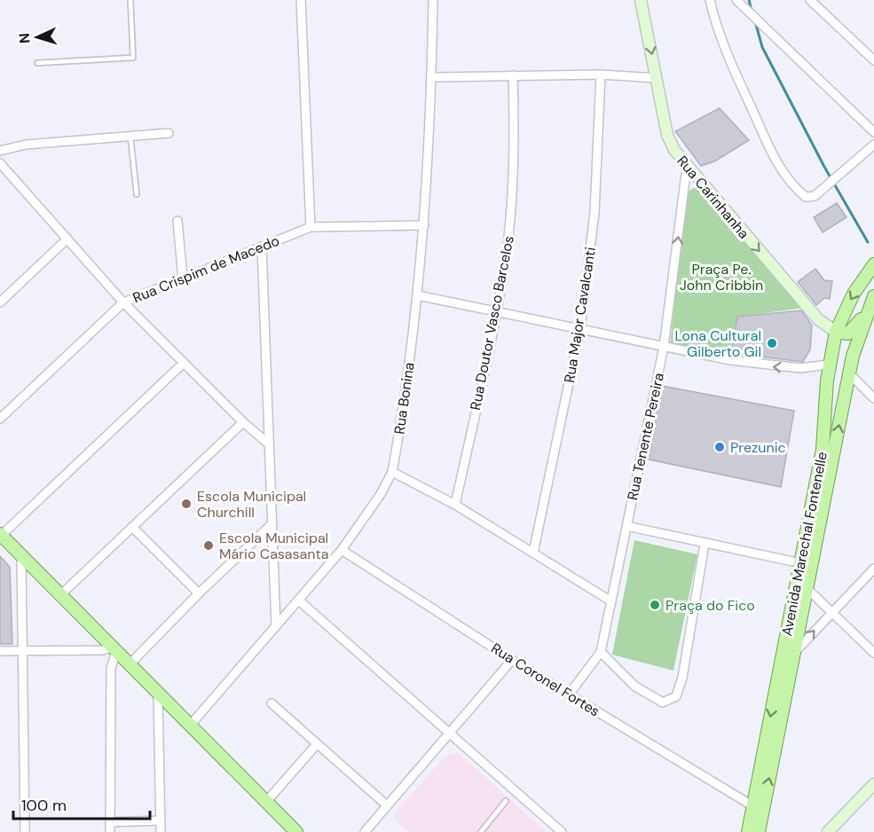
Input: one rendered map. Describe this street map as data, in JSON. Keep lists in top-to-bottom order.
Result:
{
  "streets": {
    "main road": ["Avenida Marechal Fontenelle"],
    "street": [
      "Rua Carinhanha",
      "Rua Crispim de Macedo",
      "Rua Major Cavalcanti",
      "Rua Doutor Vasco Barcelos",
      "Rua Bonina",
      "Rua Tenente Pereira",
      "Rua Coronel Fortes"
    ]
  },
  "crossings": [
    ["Rua Carinhanha", "Rua Tenente Pereira"],
    ["Rua Carinhanha", "Avenida Marechal Fontenelle"],
    ["Rua Crispim de Macedo", "Rua Bonina"],
    ["Rua Bonina", "Rua Coronel Fortes"],
    ["Rua Tenente Pereira", "Rua Coronel Fortes"],
    ["Avenida Marechal Fontenelle", "Rua Coronel Fortes"]
  ],
  "one_way": ["Rua Carinhanha"],
  "parks": ["Praça Pe. John Cribbin"],
  "places": [
    "Lona Cultural Gilberto Gil",
    "Prezunic",
    "Escola Municipal Churchill",
    "Escola Municipal Mário Casasanta",
    "Praça do Fico"
  ],
  "scale_bar": "100 m",
  "north": "left"
}
